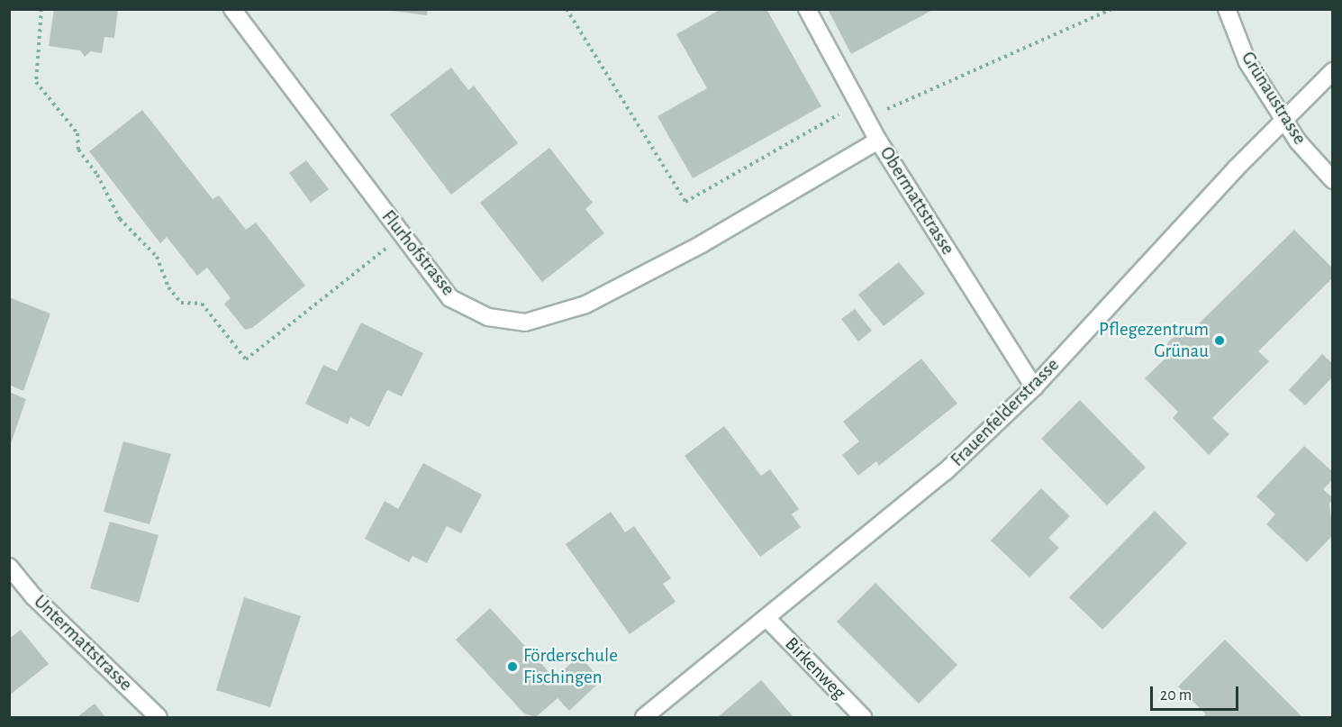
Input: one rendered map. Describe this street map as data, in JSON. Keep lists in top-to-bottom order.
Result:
{
  "streets": {
    "street": [
      "Grünaustrasse",
      "Obermattstrasse",
      "Flurhofstrasse",
      "Frauenfelderstrasse",
      "Untermattstrasse",
      "Birkenweg"
    ]
  },
  "crossings": [
    ["Grünaustrasse", "Frauenfelderstrasse"],
    ["Obermattstrasse", "Flurhofstrasse"],
    ["Obermattstrasse", "Frauenfelderstrasse"],
    ["Frauenfelderstrasse", "Birkenweg"]
  ],
  "places": ["Pflegezentrum Grünau", "Förderschule Fischingen"],
  "scale_bar": "20 m"
}
